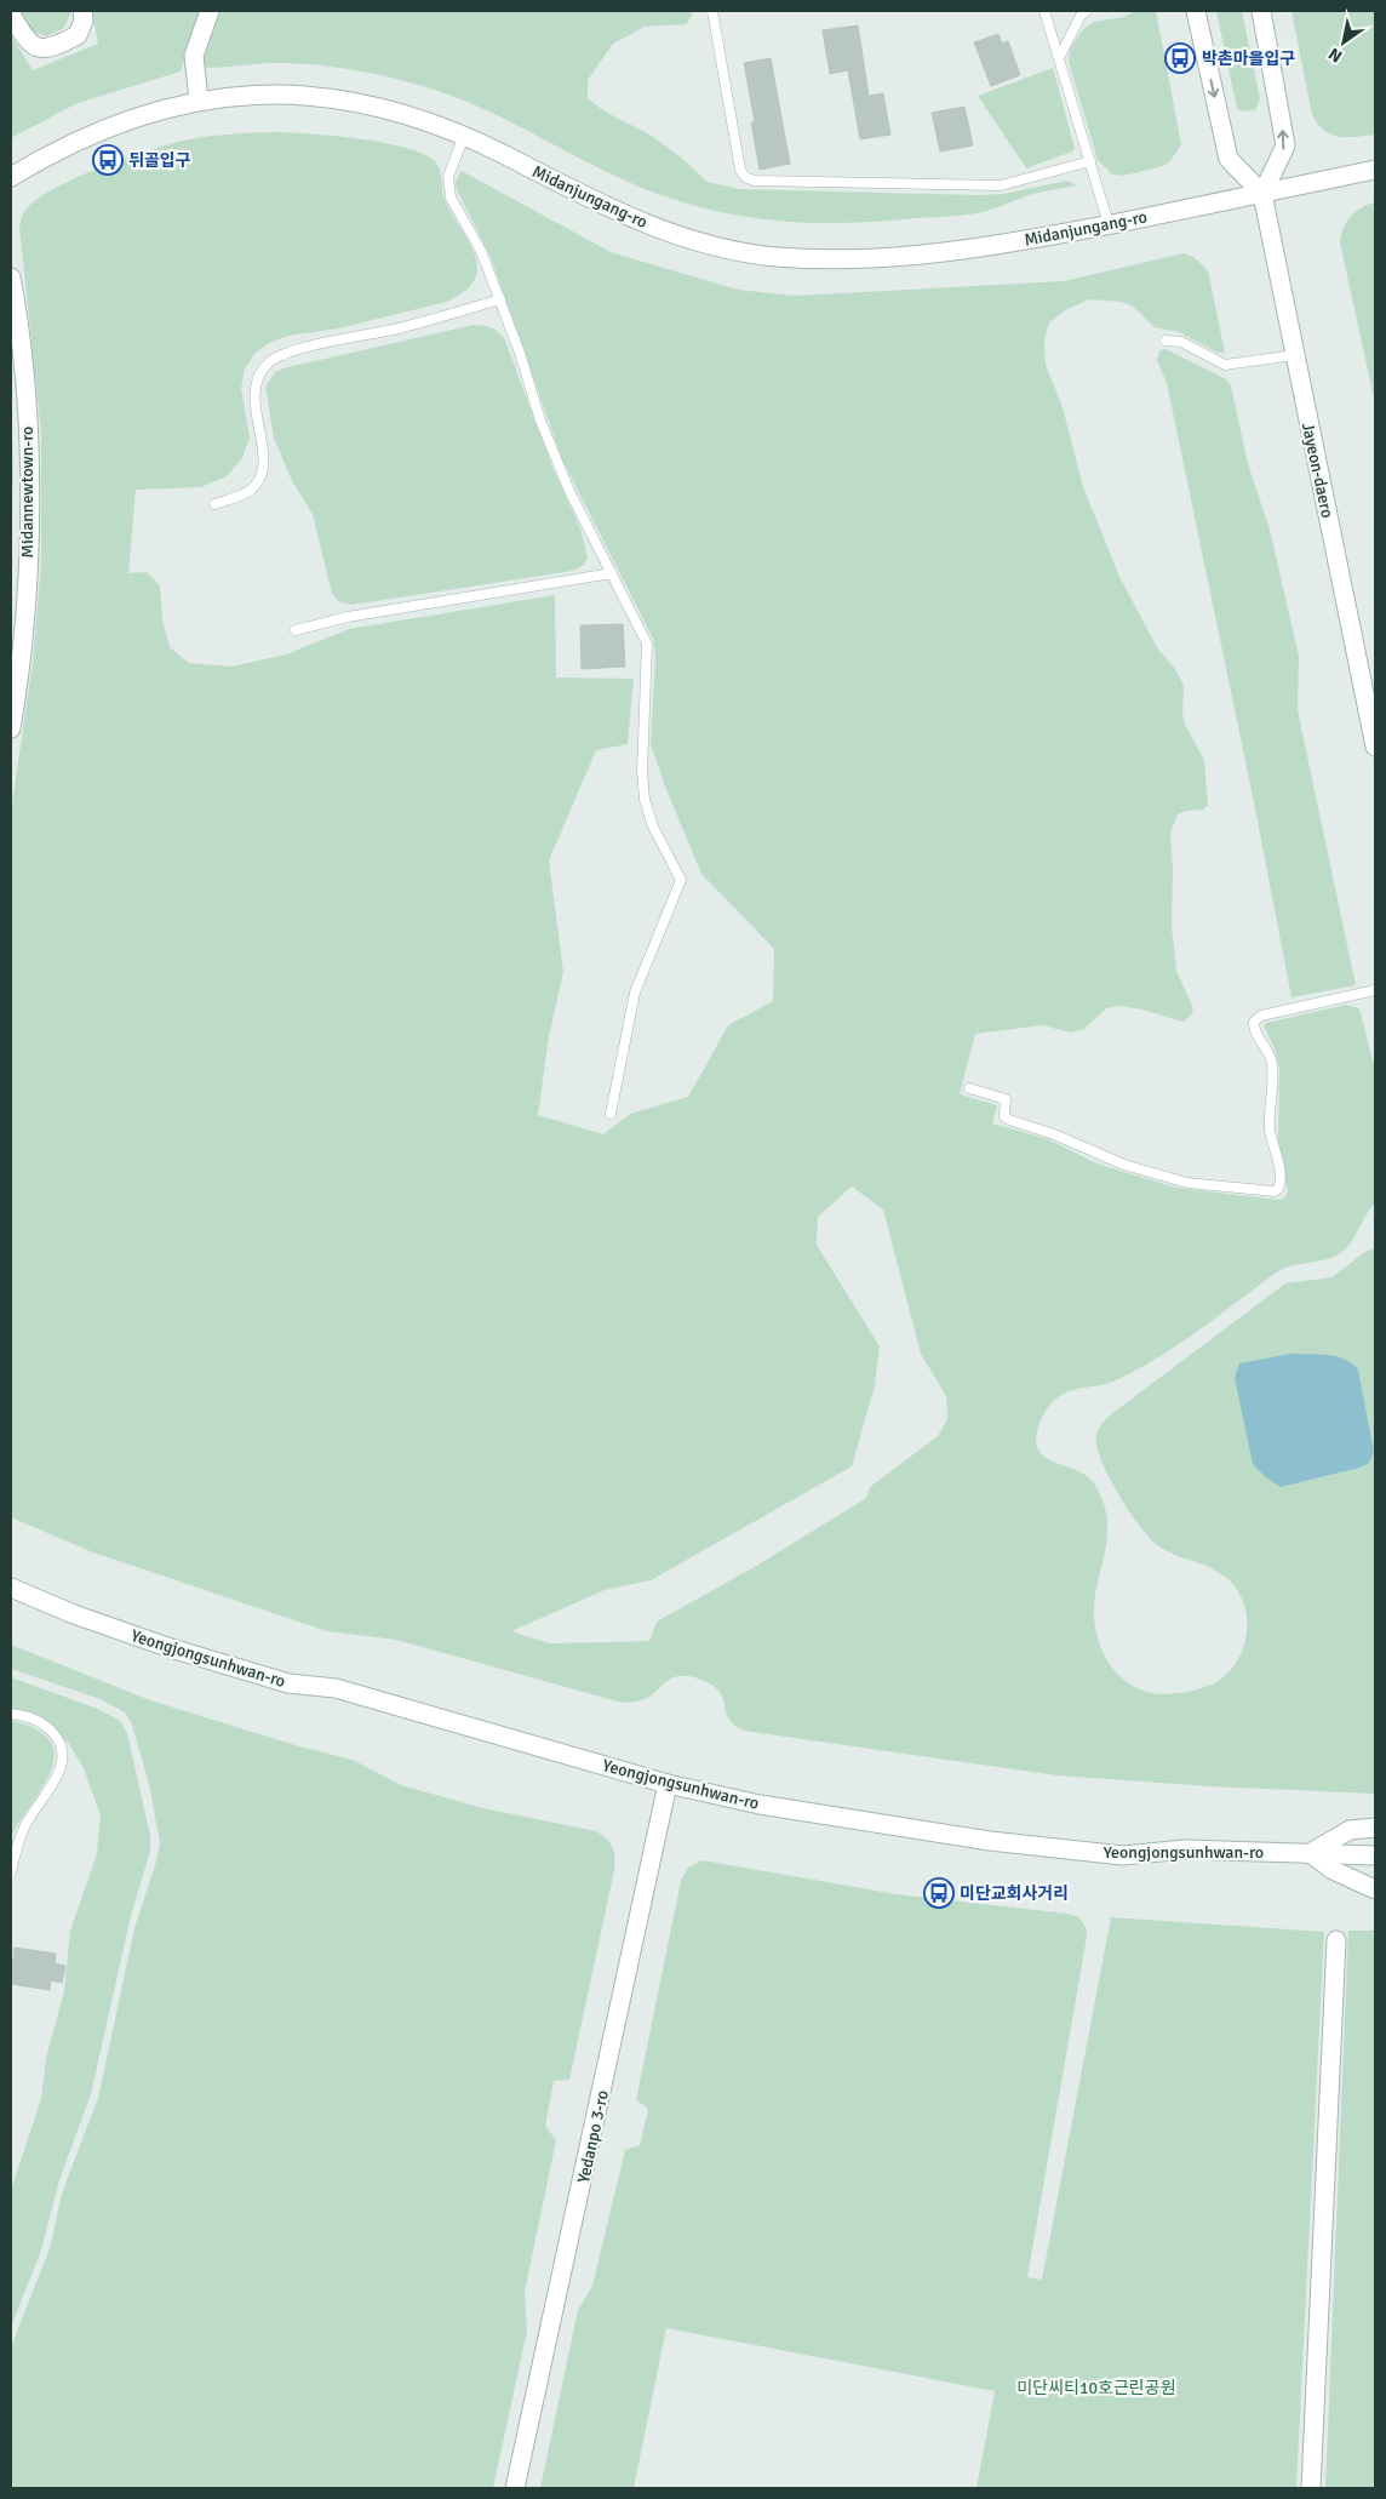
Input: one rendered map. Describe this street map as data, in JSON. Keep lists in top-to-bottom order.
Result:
{
  "streets": {
    "street": [
      "Midanjungang-ro",
      "Jayeon-daero",
      "Midannewtown-ro",
      "Yeongjongsunhwan-ro",
      "Yedanpo 3-ro"
    ]
  },
  "crossings": [
    ["Midanjungang-ro", "Jayeon-daero"],
    ["Yeongjongsunhwan-ro", "Yedanpo 3-ro"]
  ],
  "parks": ["미단씨티10호근린공원"],
  "places": {
    "bus stop": ["박촌마을입구", "뒤골입구", "미단교회사거리"]
  },
  "north": "bottom left"
}
